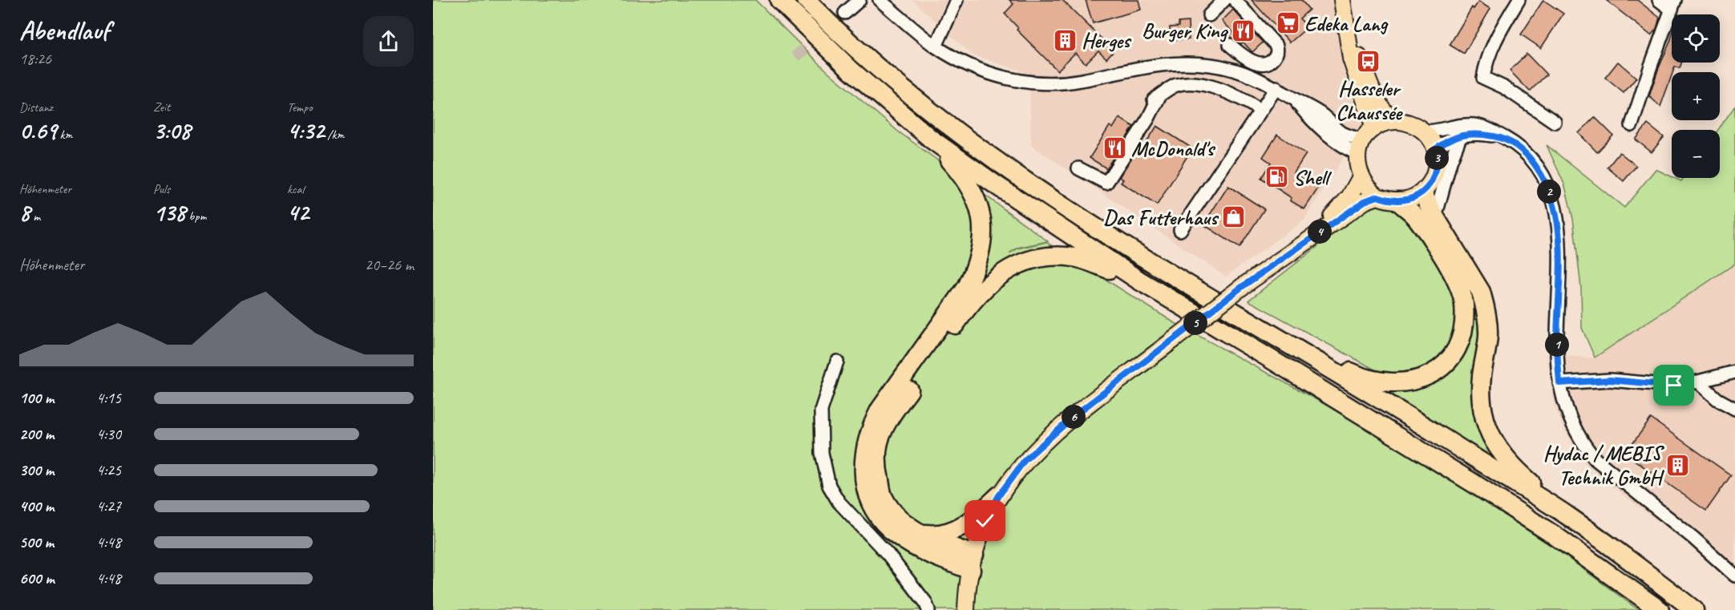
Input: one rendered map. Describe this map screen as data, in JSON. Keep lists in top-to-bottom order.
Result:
{
  "places": {
    "supermarket": ["Edeka Lang"],
    "restaurant": ["Burger King", "McDonald's"],
    "building": ["Herges", "Hydac / MEBIS Technik GmbH"],
    "bus stop": ["Hasseler Chaussée"],
    "fuel station": ["Shell"],
    "shop": ["Das Futterhaus"]
  },
  "page": {
    "heading": ["Abendlauf", "18:26"],
    "map_buttons": ["+", "−"],
    "stats": [
      ["Distanz", "0.69 km"],
      ["Zeit", "3:08"],
      ["Tempo", "4:32 /km"],
      ["Höhenmeter", "8 m"],
      ["Puls", "138 bpm"],
      ["kcal", "42"]
    ],
    "pins": [
      "3",
      "2",
      "4",
      "5",
      "1",
      "6"
    ],
    "chart": ["Höhenmeter", "20–26 m"],
    "list": [
      {
        "name": "100 m",
        "note": "4:15"
      },
      {
        "name": "200 m",
        "note": "4:30"
      },
      {
        "name": "300 m",
        "note": "4:25"
      },
      {
        "name": "400 m",
        "note": "4:27"
      },
      {
        "name": "500 m",
        "note": "4:48"
      },
      {
        "name": "600 m",
        "note": "4:48"
      }
    ]
  }
}
